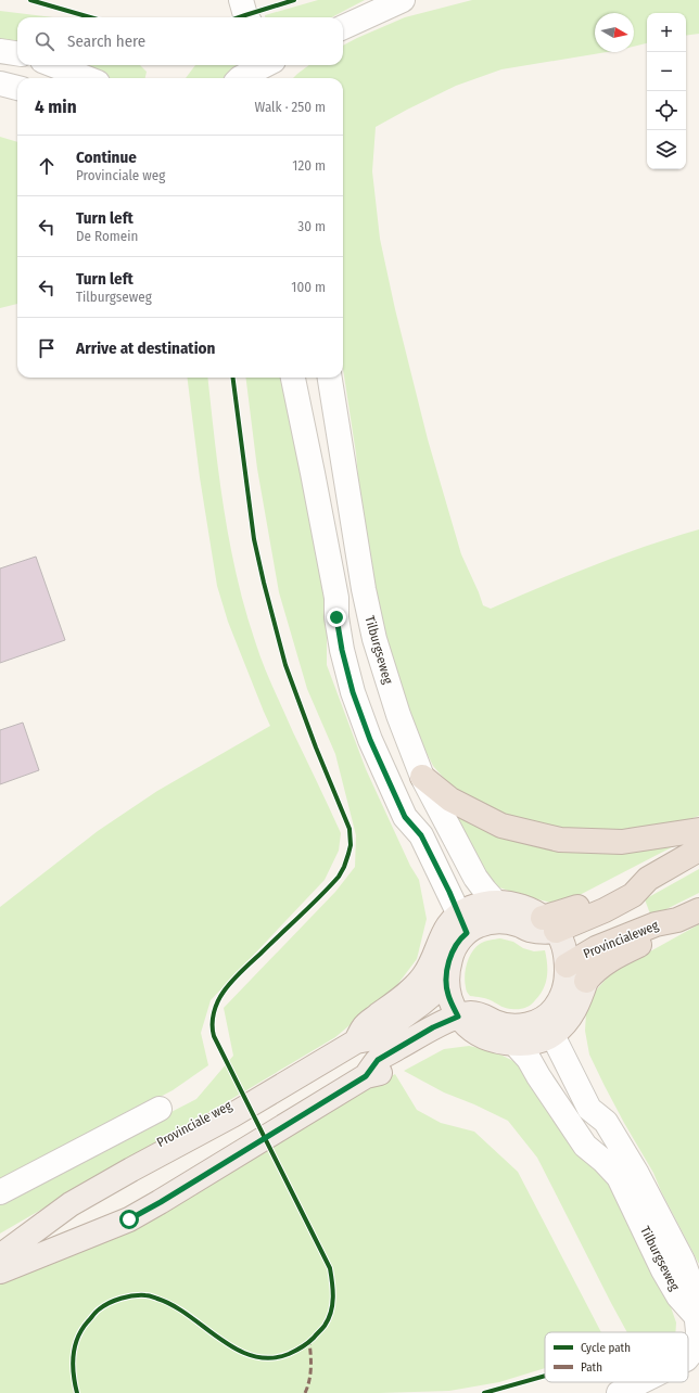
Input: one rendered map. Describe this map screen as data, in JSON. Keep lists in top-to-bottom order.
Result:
{
  "streets": {
    "highway": ["Provincialeweg"],
    "main road": ["Provinciale weg"],
    "street": ["Tilburgseweg"]
  },
  "legend": ["Cycle path", "Path"],
  "north": "right",
  "page": {
    "map_buttons": ["+", "−"],
    "search": "Search here",
    "heading": ["4 min", "Walk · 250 m"],
    "list": [
      ["Continue", "Provinciale weg", "120 m"],
      ["Turn left", "De Romein", "30 m"],
      ["Turn left", "Tilburgseweg", "100 m"],
      "Arrive at destination"
    ]
  }
}
